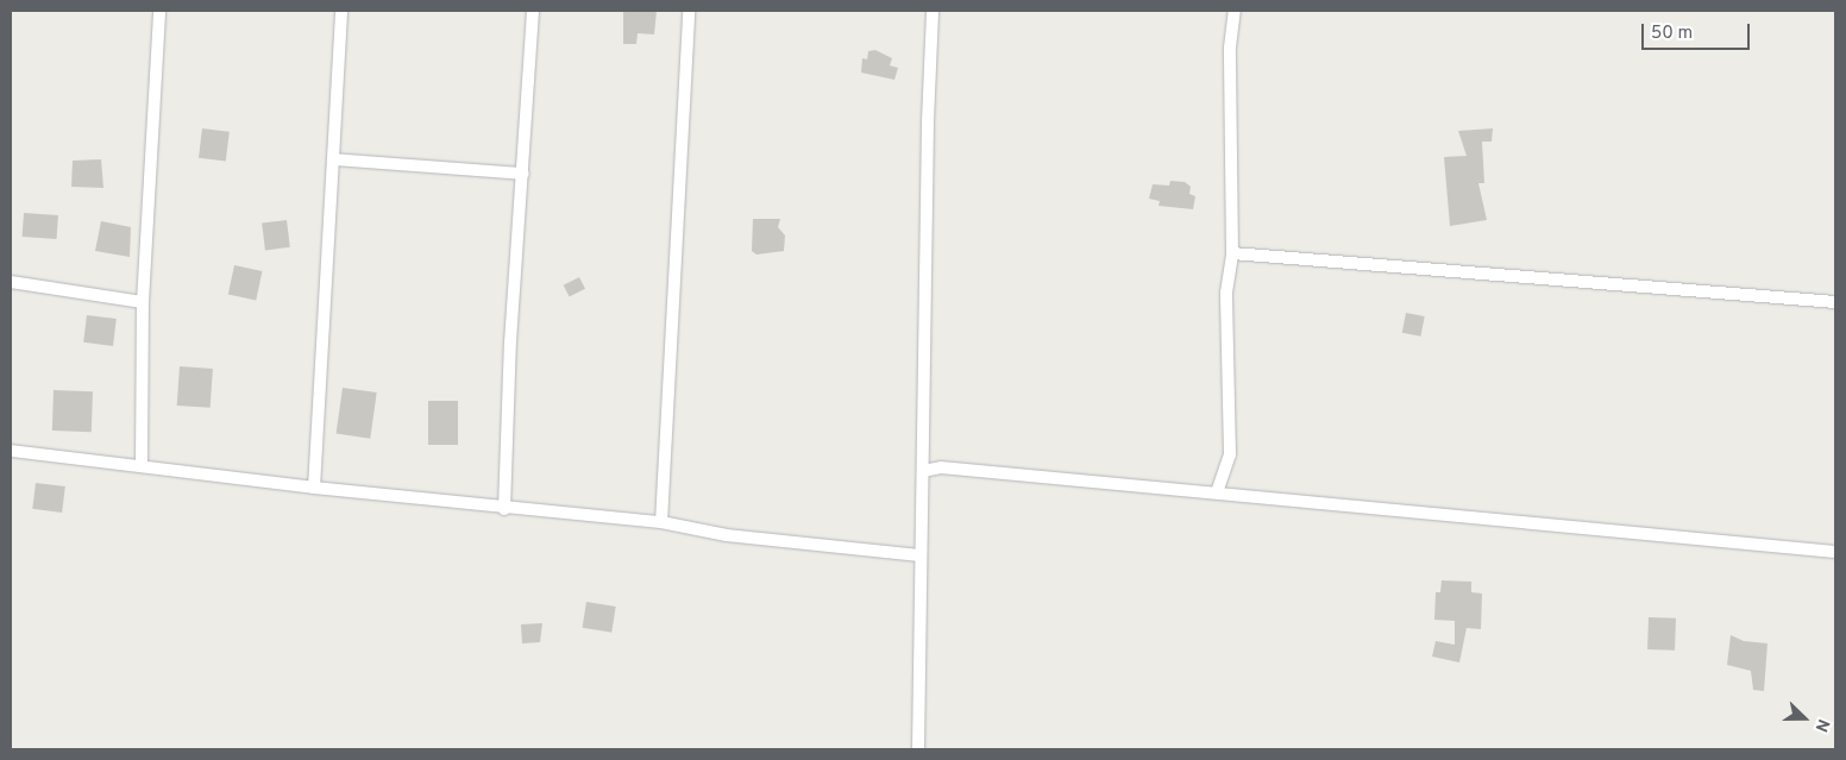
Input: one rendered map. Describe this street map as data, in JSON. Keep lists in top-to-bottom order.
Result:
{
  "scale_bar": "50 m",
  "north": "right"
}
